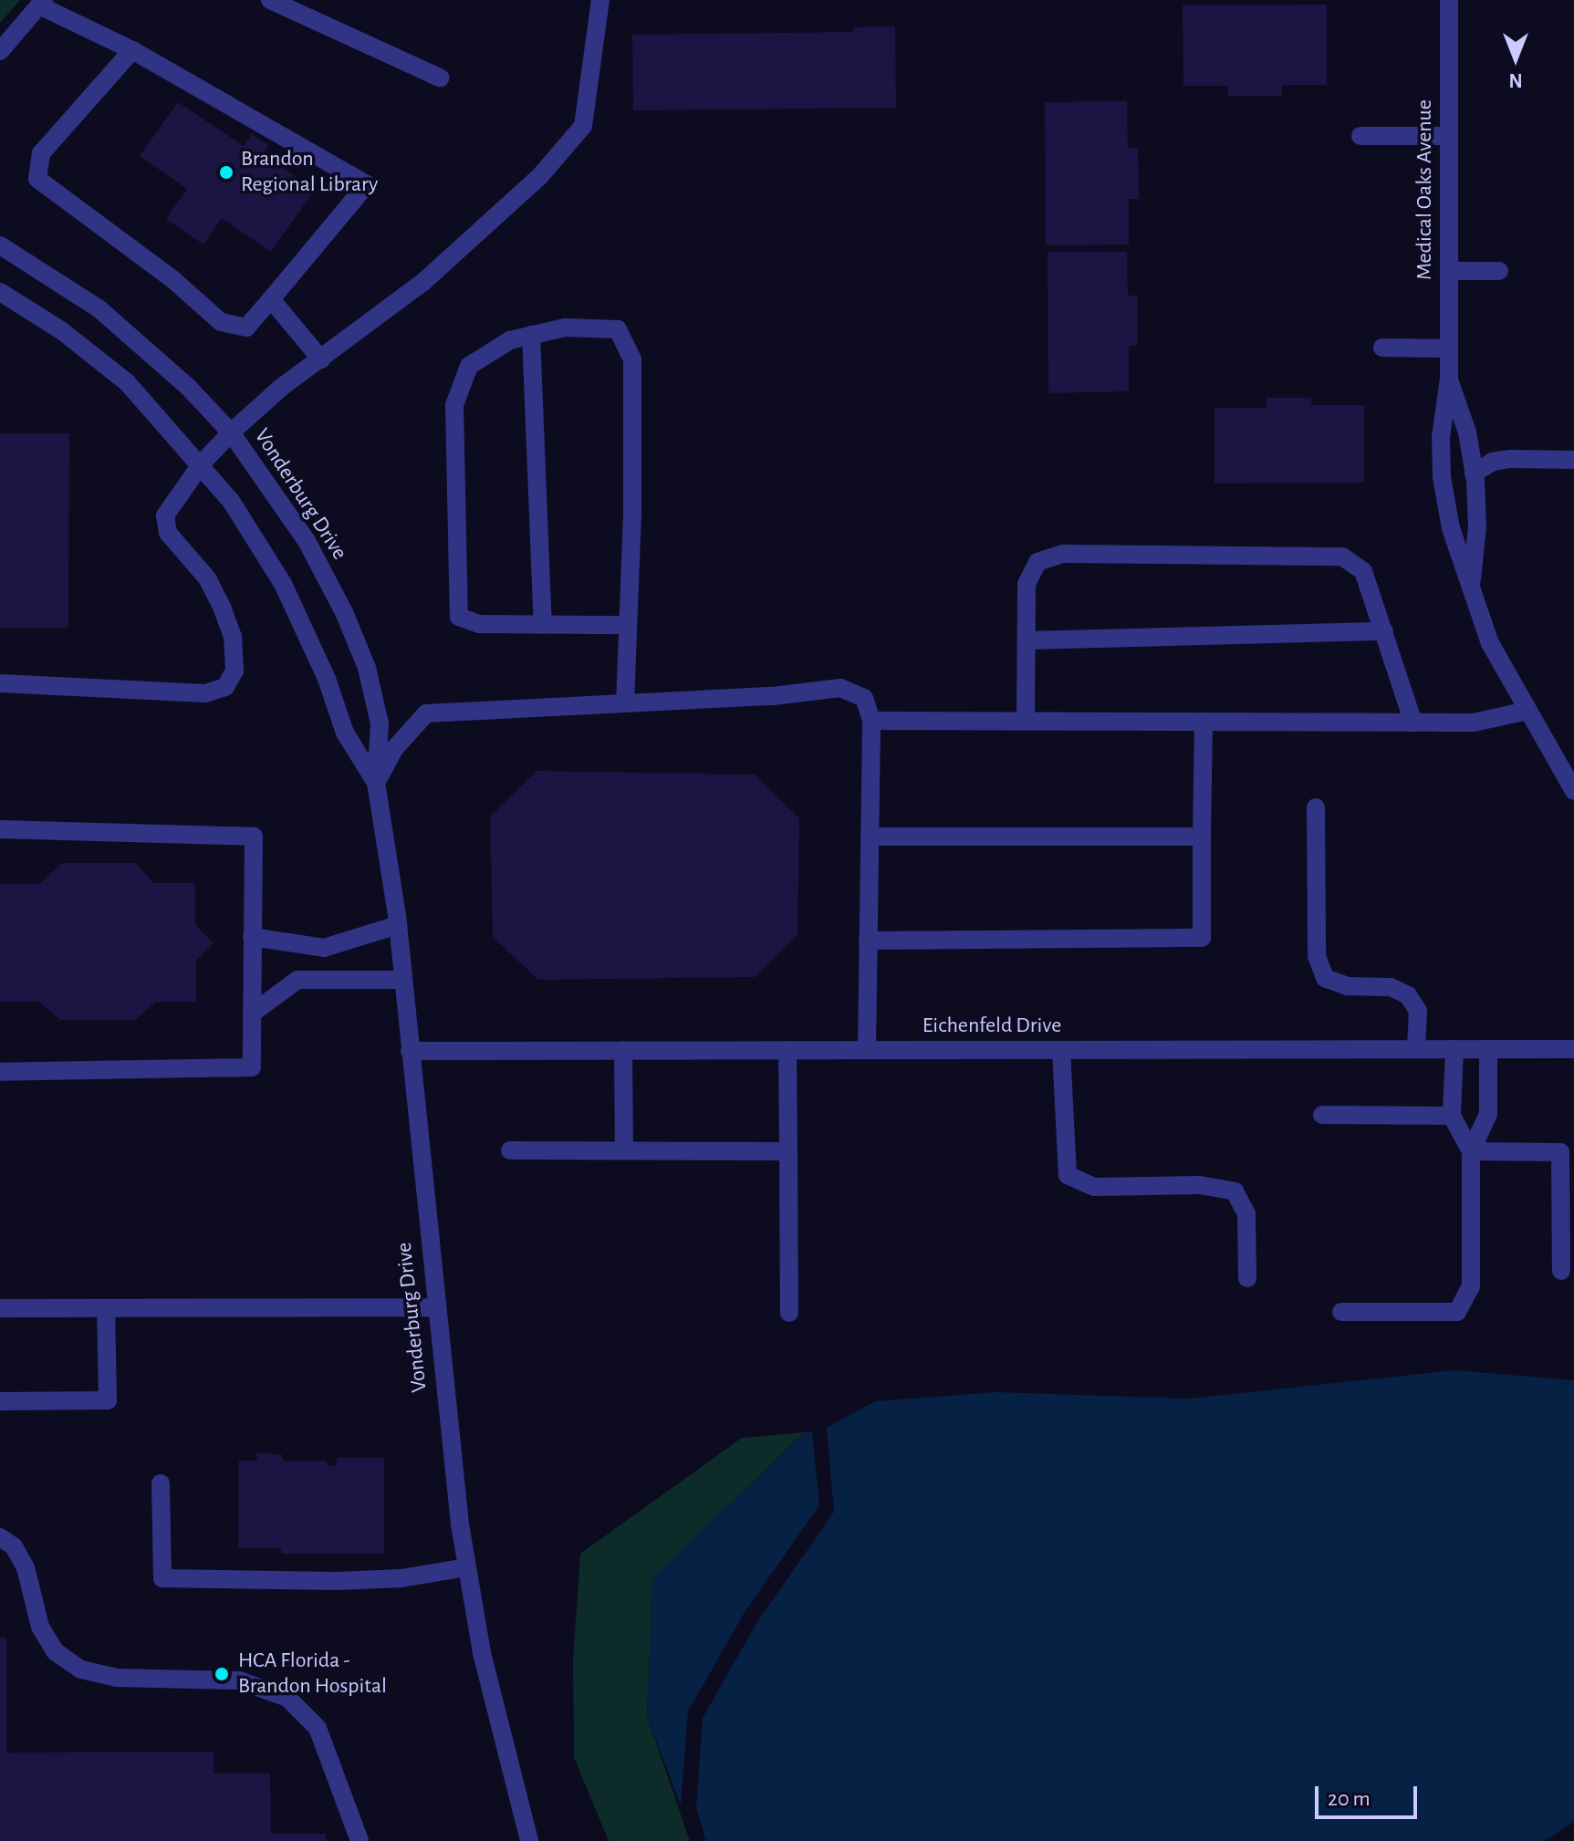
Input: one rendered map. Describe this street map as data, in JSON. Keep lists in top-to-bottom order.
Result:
{
  "streets": {
    "street": ["Medical Oaks Avenue", "Vonderburg Drive", "Eichenfeld Drive"]
  },
  "crossings": [
    ["Vonderburg Drive", "Eichenfeld Drive"]
  ],
  "places": ["Brandon Regional Library", "HCA Florida - Brandon Hospital"],
  "scale_bar": "20 m",
  "north": "bottom"
}
